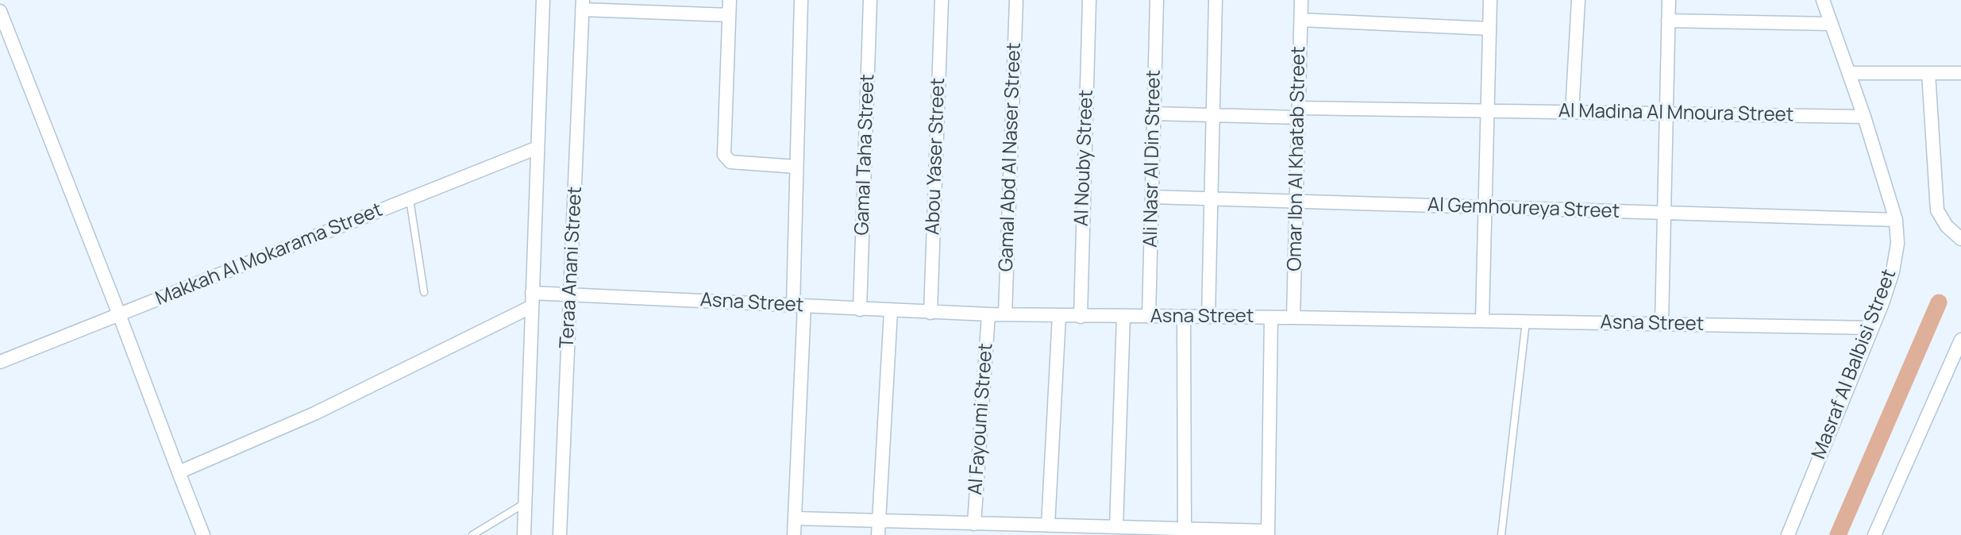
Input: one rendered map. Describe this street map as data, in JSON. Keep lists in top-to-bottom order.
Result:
{
  "streets": {
    "street": [
      "Al Madina Al Mnoura Street",
      "Gamal Taha Street",
      "Abou Yaser Street",
      "Gamal Abd Al Naser Street",
      "Al Nouby Street",
      "Ali Nasr Al Din Street",
      "Omar Ibn Al Khatab Street",
      "Al Gemhoureya Street",
      "Makkah Al Mokarama Street",
      "Teraa Anani Street",
      "Asna Street",
      "Masraf Al Balbisi Street",
      "Al Fayoumi Street"
    ]
  },
  "crossings": [
    ["Al Madina Al Mnoura Street", "Ali Nasr Al Din Street"],
    ["Al Madina Al Mnoura Street", "Omar Ibn Al Khatab Street"],
    ["Al Madina Al Mnoura Street", "Masraf Al Balbisi Street"],
    ["Gamal Taha Street", "Asna Street"],
    ["Abou Yaser Street", "Asna Street"],
    ["Gamal Abd Al Naser Street", "Asna Street"],
    ["Al Nouby Street", "Asna Street"],
    ["Ali Nasr Al Din Street", "Al Gemhoureya Street"],
    ["Ali Nasr Al Din Street", "Asna Street"],
    ["Omar Ibn Al Khatab Street", "Al Gemhoureya Street"],
    ["Omar Ibn Al Khatab Street", "Asna Street"],
    ["Al Gemhoureya Street", "Masraf Al Balbisi Street"],
    ["Makkah Al Mokarama Street", "Teraa Anani Street"],
    ["Teraa Anani Street", "Asna Street"],
    ["Asna Street", "Masraf Al Balbisi Street"],
    ["Asna Street", "Al Fayoumi Street"]
  ]
}
